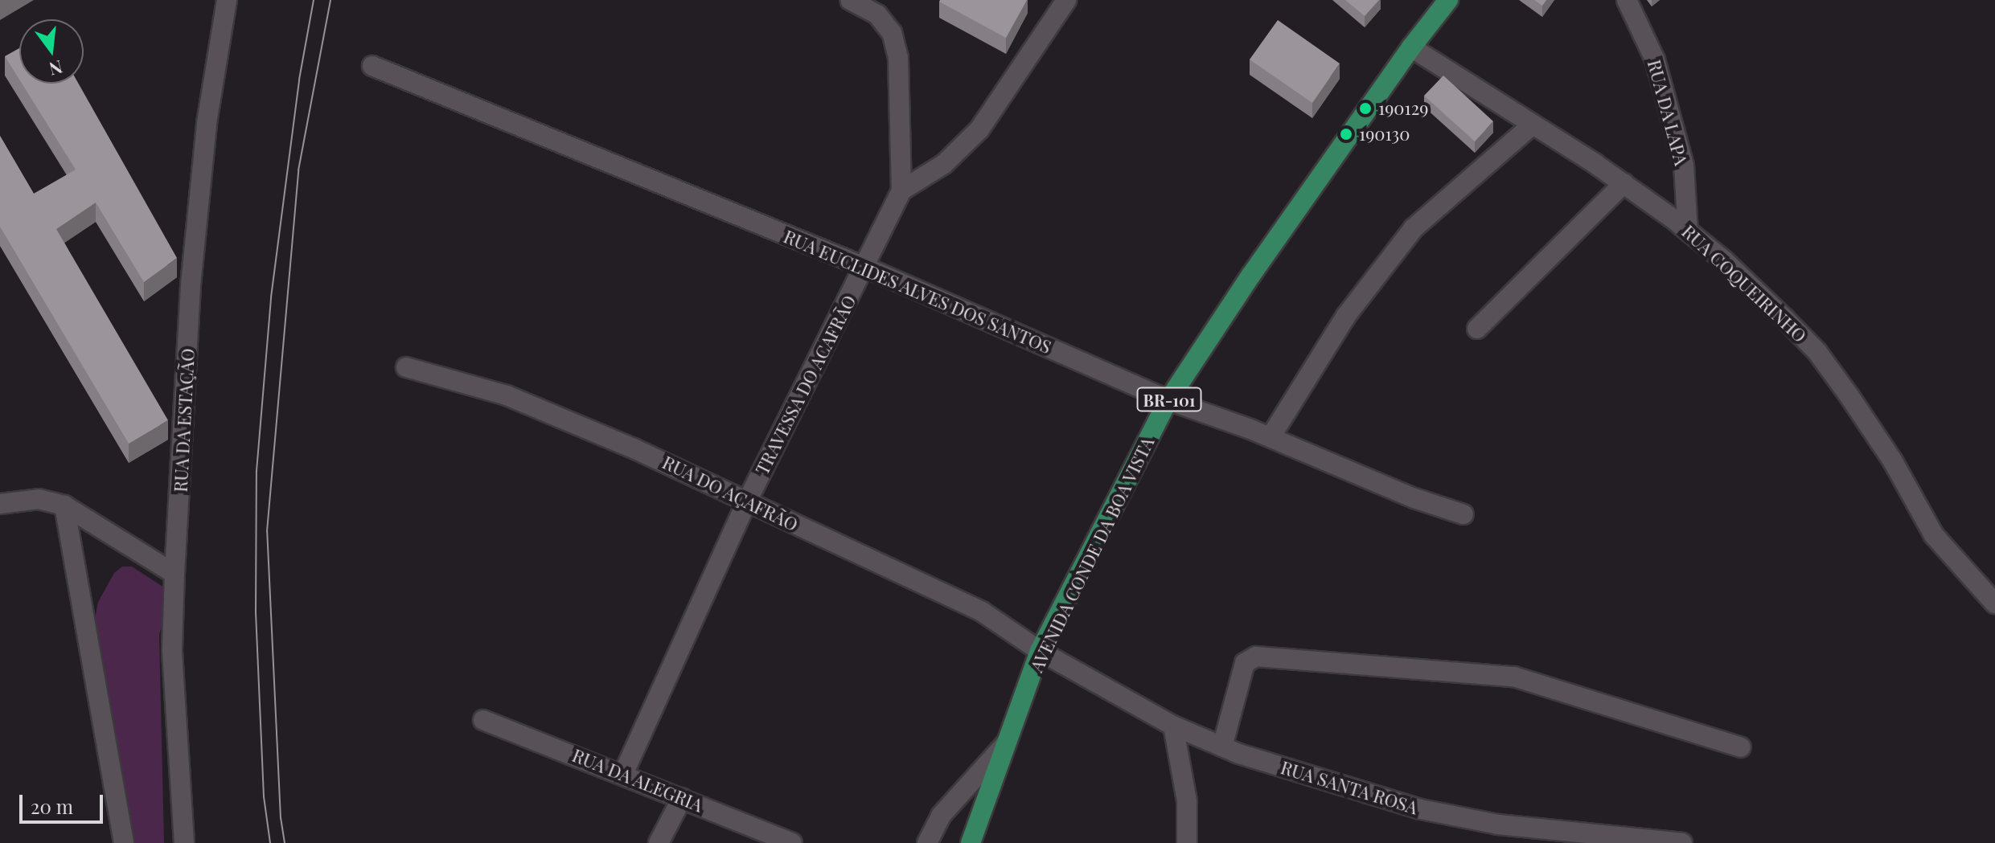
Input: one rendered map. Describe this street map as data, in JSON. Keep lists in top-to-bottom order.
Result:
{
  "streets": {
    "main road": ["BR-101", "AVENIDA CONDE DA BOA VISTA"],
    "street": [
      "RUA DA LAPA",
      "RUA COQUEIRINHO",
      "RUA EUCLIDES ALVES DOS SANTOS",
      "TRAVESSA DO ACAFRÃO",
      "RUA DA ESTAÇÃO",
      "RUA DO AÇAFRÃO",
      "RUA DA ALEGRIA",
      "RUA SANTA ROSA"
    ]
  },
  "crossings": [
    ["RUA DA LAPA", "RUA COQUEIRINHO"],
    ["RUA COQUEIRINHO", "AVENIDA CONDE DA BOA VISTA"],
    ["RUA EUCLIDES ALVES DOS SANTOS", "TRAVESSA DO ACAFRÃO"],
    ["RUA EUCLIDES ALVES DOS SANTOS", "AVENIDA CONDE DA BOA VISTA"],
    ["TRAVESSA DO ACAFRÃO", "RUA DO AÇAFRÃO"],
    ["TRAVESSA DO ACAFRÃO", "RUA DA ALEGRIA"],
    ["RUA DO AÇAFRÃO", "AVENIDA CONDE DA BOA VISTA"],
    ["RUA DO AÇAFRÃO", "RUA SANTA ROSA"],
    ["AVENIDA CONDE DA BOA VISTA", "RUA SANTA ROSA"]
  ],
  "places": ["190129", "190130"],
  "scale_bar": "20 m",
  "north": "bottom"
}
